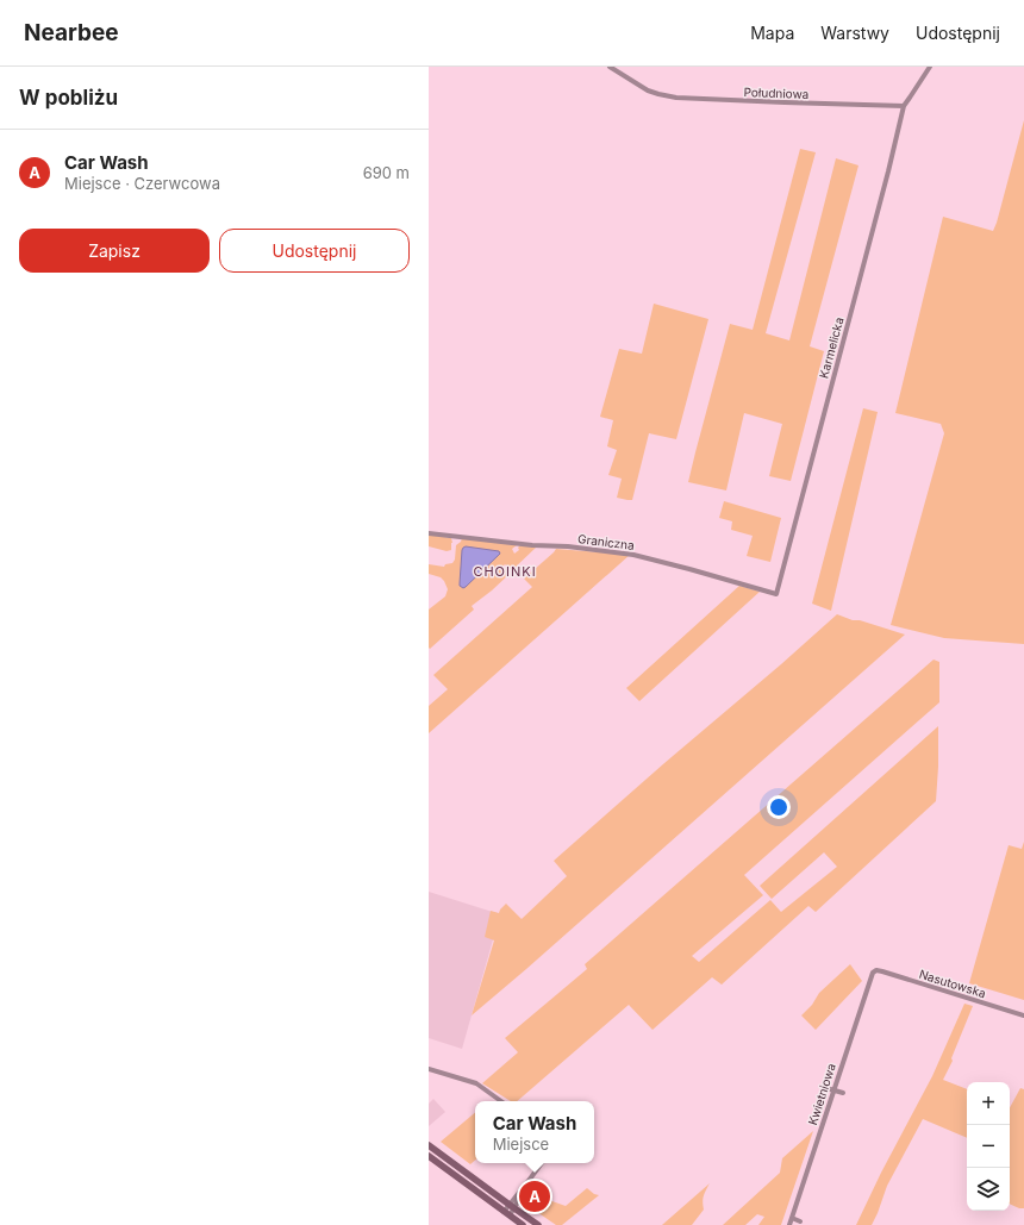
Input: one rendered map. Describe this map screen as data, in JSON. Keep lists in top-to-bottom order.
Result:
{
  "streets": {
    "street": [
      "Południowa",
      "Karmelicka",
      "Graniczna",
      "Nasutowska",
      "Kwietniowa"
    ]
  },
  "crossings": [
    ["Południowa", "Karmelicka"],
    ["Karmelicka", "Graniczna"],
    ["Nasutowska", "Kwietniowa"]
  ],
  "districts": ["CHOINKI"],
  "page": {
    "header": "Nearbee",
    "nav": ["Mapa", "Warstwy", "Udostępnij"],
    "heading": "W pobliżu",
    "list": [
      {
        "mark": "A",
        "name": "Car Wash",
        "note": "Miejsce · Czerwcowa",
        "value": "690 m"
      }
    ],
    "buttons": ["Zapisz", "Udostępnij"],
    "map_buttons": ["+", "−"],
    "popup": ["Car Wash", "Miejsce"],
    "pins": "A"
  }
}
